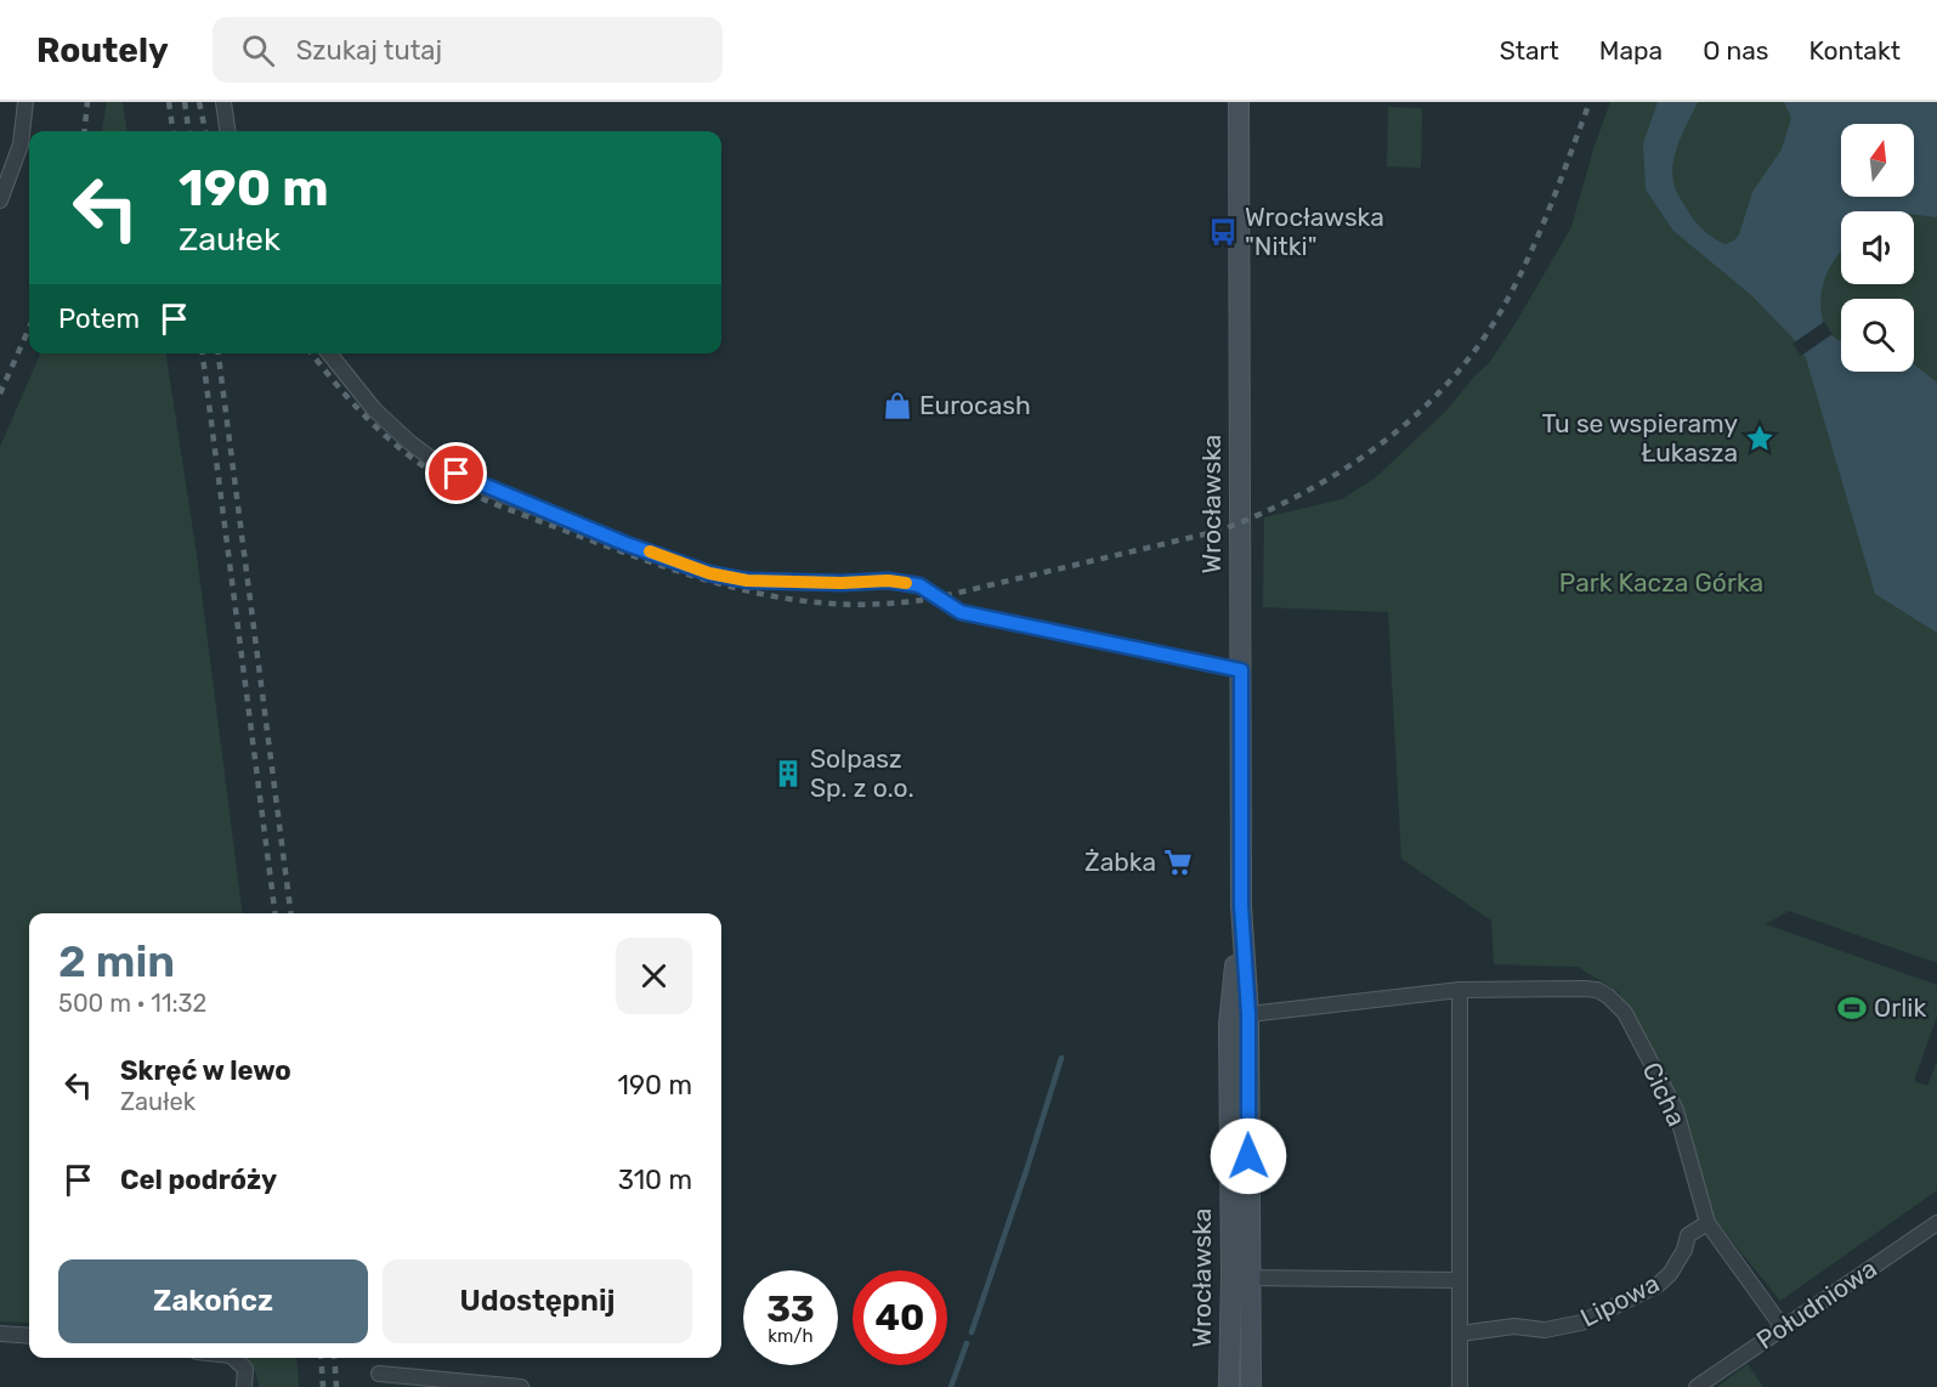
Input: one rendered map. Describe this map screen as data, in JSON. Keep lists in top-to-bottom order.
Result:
{
  "streets": {
    "street": [
      "Wrocławska",
      "Cicha",
      "Lipowa",
      "Południowa"
    ]
  },
  "crossings": [
    ["Wrocławska", "Cicha"],
    ["Cicha", "Lipowa"],
    ["Cicha", "Południowa"]
  ],
  "parks": ["Park Kacza Górka"],
  "places": {
    "bus stop": ["Wrocławska \"Nitki\""],
    "shop": ["Eurocash"],
    "place": ["Tu se wspieramy Łukasza"],
    "building": ["Solpasz Sp. z o.o."],
    "supermarket": ["Żabka"],
    "sports": ["Orlik"]
  },
  "north": "top",
  "page": {
    "header": "Routely",
    "search": "Szukaj tutaj",
    "nav": [
      "Start",
      "Mapa",
      "O nas",
      "Kontakt"
    ],
    "turn": ["190 m", "Zaułek"],
    "then": "Potem",
    "heading": ["2 min", "500 m · 11:32"],
    "list": [
      {
        "name": "Skręć w lewo",
        "note": "Zaułek",
        "value": "190 m"
      },
      {
        "name": "Cel podróży",
        "value": "310 m"
      }
    ],
    "buttons": ["Zakończ", "Udostępnij"],
    "speed": "33 km/h",
    "limit": "40"
  }
}
